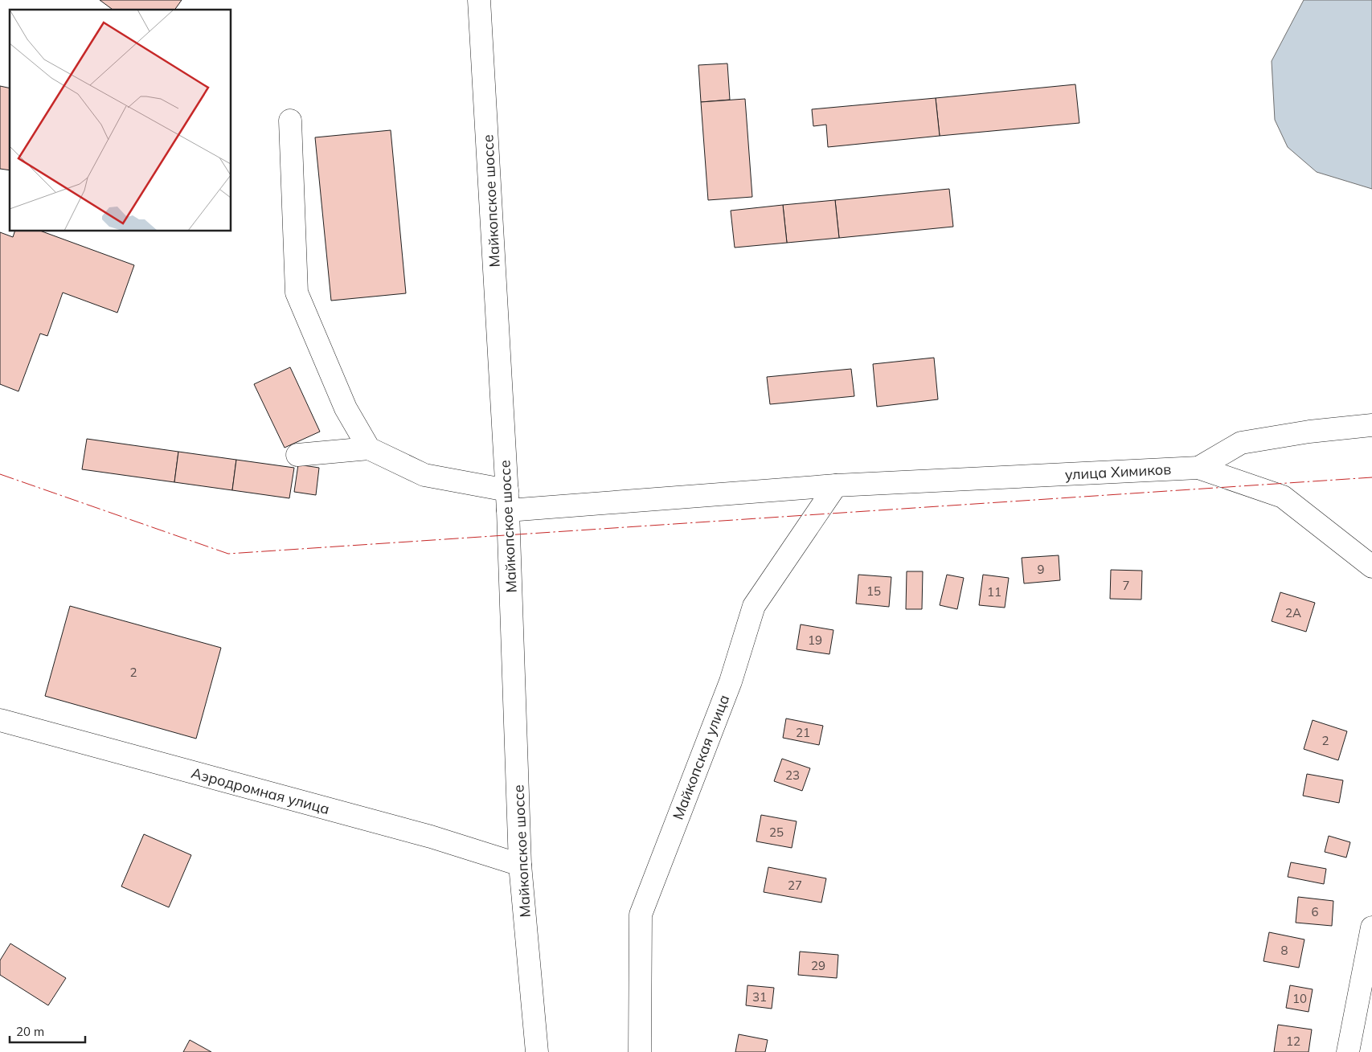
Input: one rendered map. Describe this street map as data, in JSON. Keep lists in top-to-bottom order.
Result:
{
  "streets": {
    "street": [
      "Майкопское шоссе",
      "улица Химиков",
      "Майкопская улица",
      "Аэродромная улица"
    ]
  },
  "crossings": [
    ["Майкопское шоссе", "улица Химиков"],
    ["Майкопское шоссе", "Аэродромная улица"],
    ["улица Химиков", "Майкопская улица"]
  ],
  "house_numbers": [
    "9",
    "7",
    "15",
    "11",
    "2А",
    "19",
    "2",
    "21",
    "2",
    "23",
    "25",
    "27",
    "6",
    "8",
    "29",
    "31",
    "10",
    "12"
  ],
  "scale_bar": "20 m"
}
